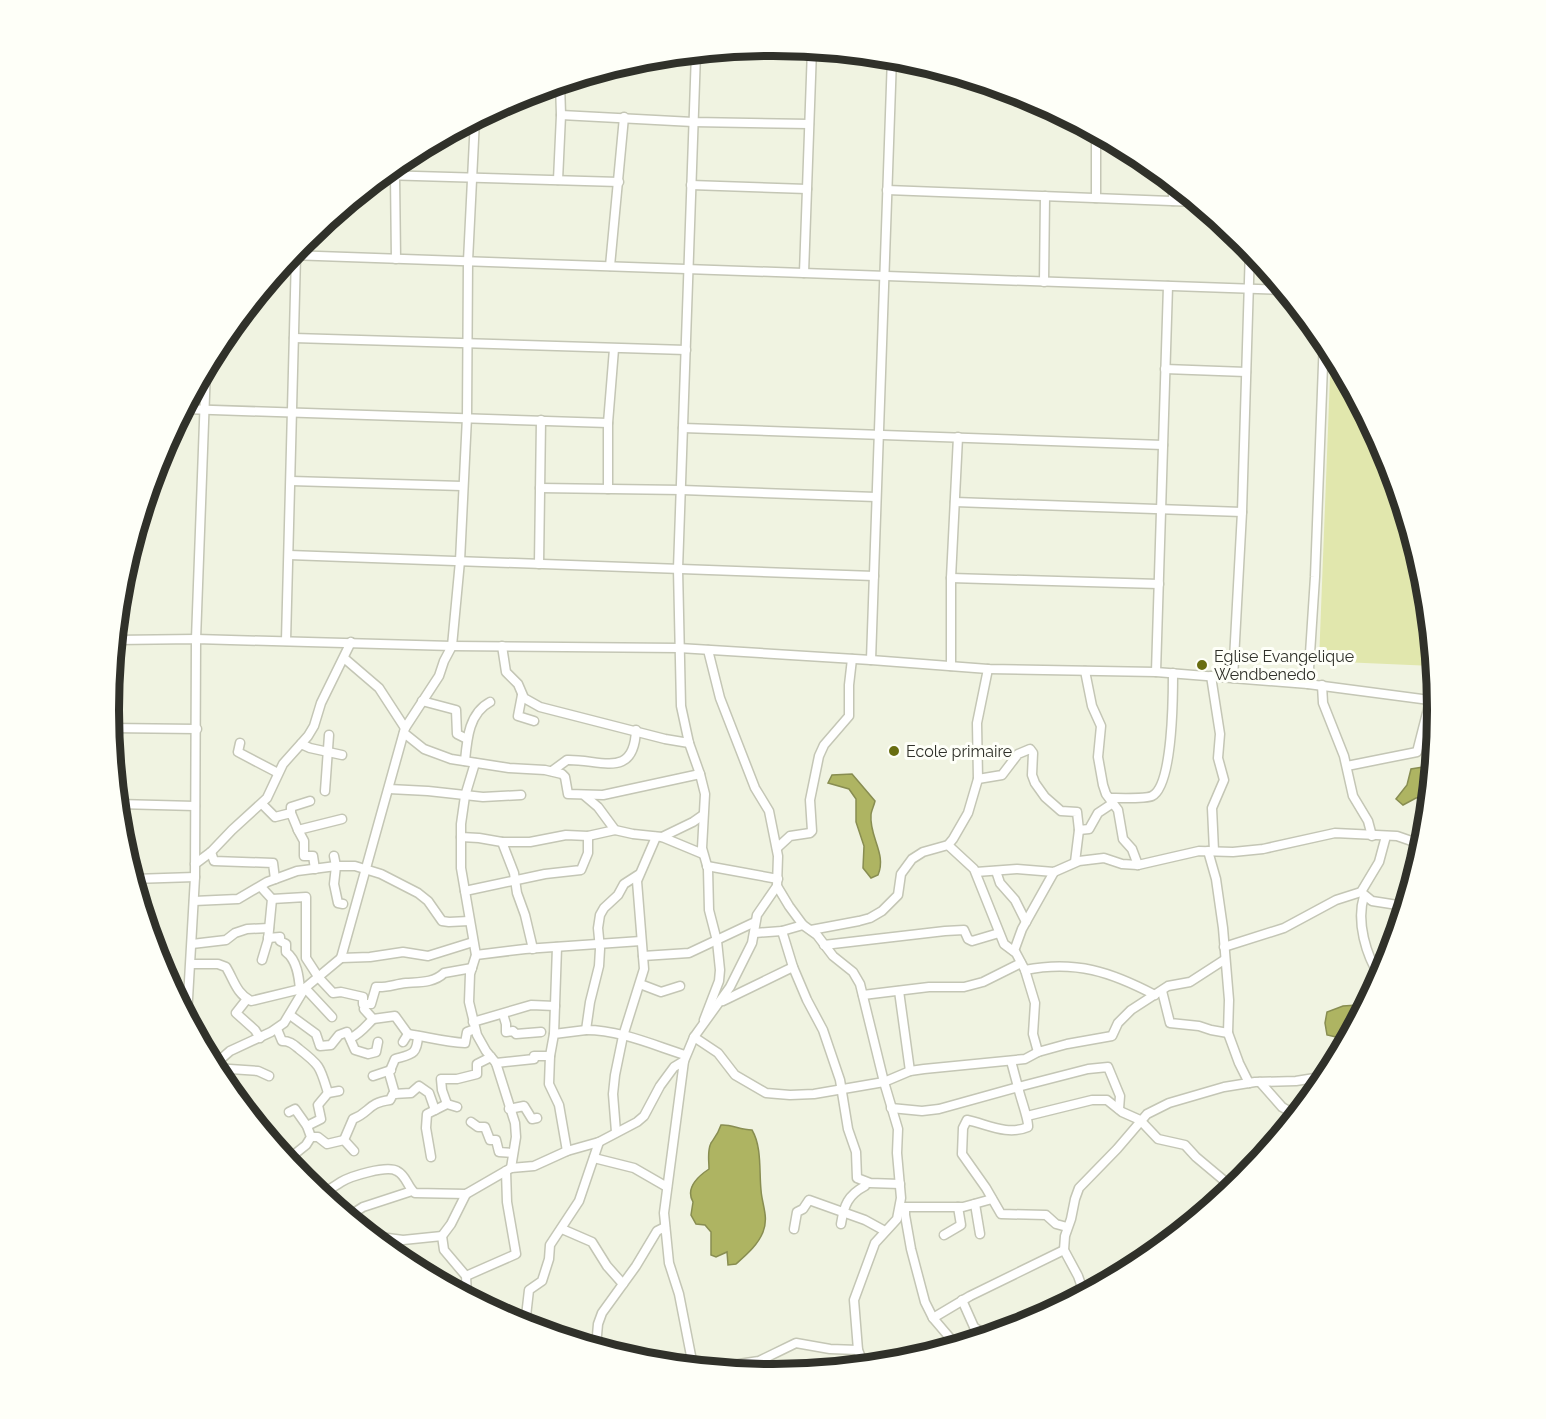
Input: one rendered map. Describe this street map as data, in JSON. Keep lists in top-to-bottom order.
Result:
{
  "places": ["Eglise Evangelique Wendbenedo", "Ecole primaire"]
}
